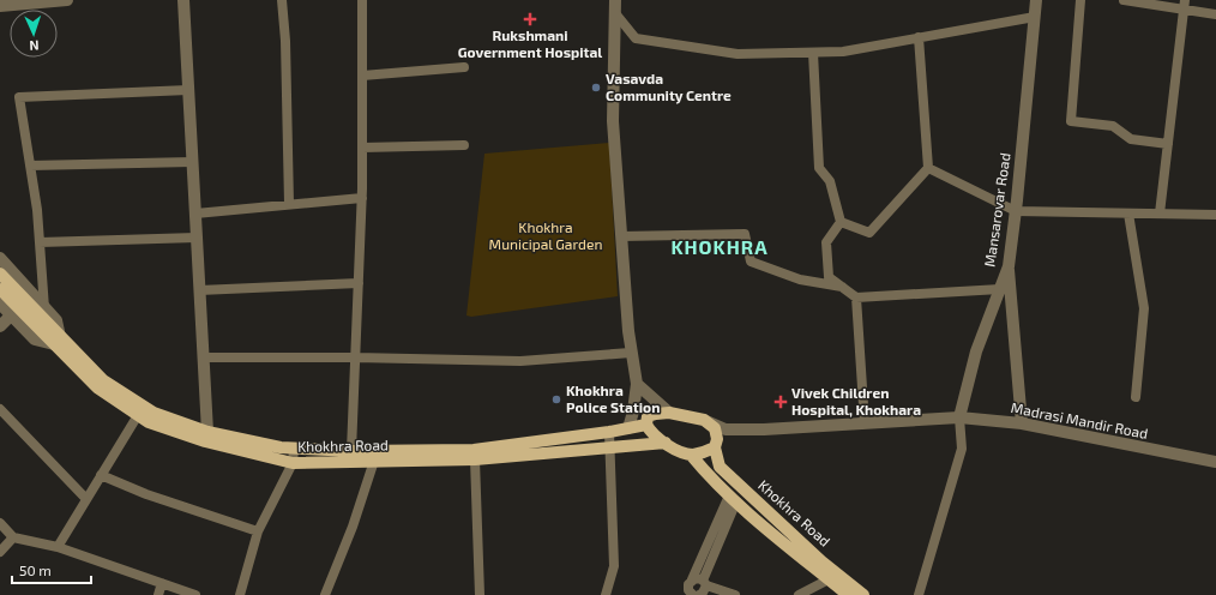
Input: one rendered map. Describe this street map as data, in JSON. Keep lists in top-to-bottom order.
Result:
{
  "streets": {
    "main road": ["Khokhra Road"],
    "street": ["Mansarovar Road", "Madrasi Mandir Road"]
  },
  "crossings": [
    ["Mansarovar Road", "Madrasi Mandir Road"]
  ],
  "districts": ["KHOKHRA"],
  "parks": ["Khokhra Municipal Garden"],
  "places": {
    "health": ["Rukshmani Government Hospital", "Vivek Children Hospital, Khokhara"],
    "other": ["Vasavda Community Centre", "Khokhra Police Station"]
  },
  "scale_bar": "50 m",
  "north": "bottom"
}
